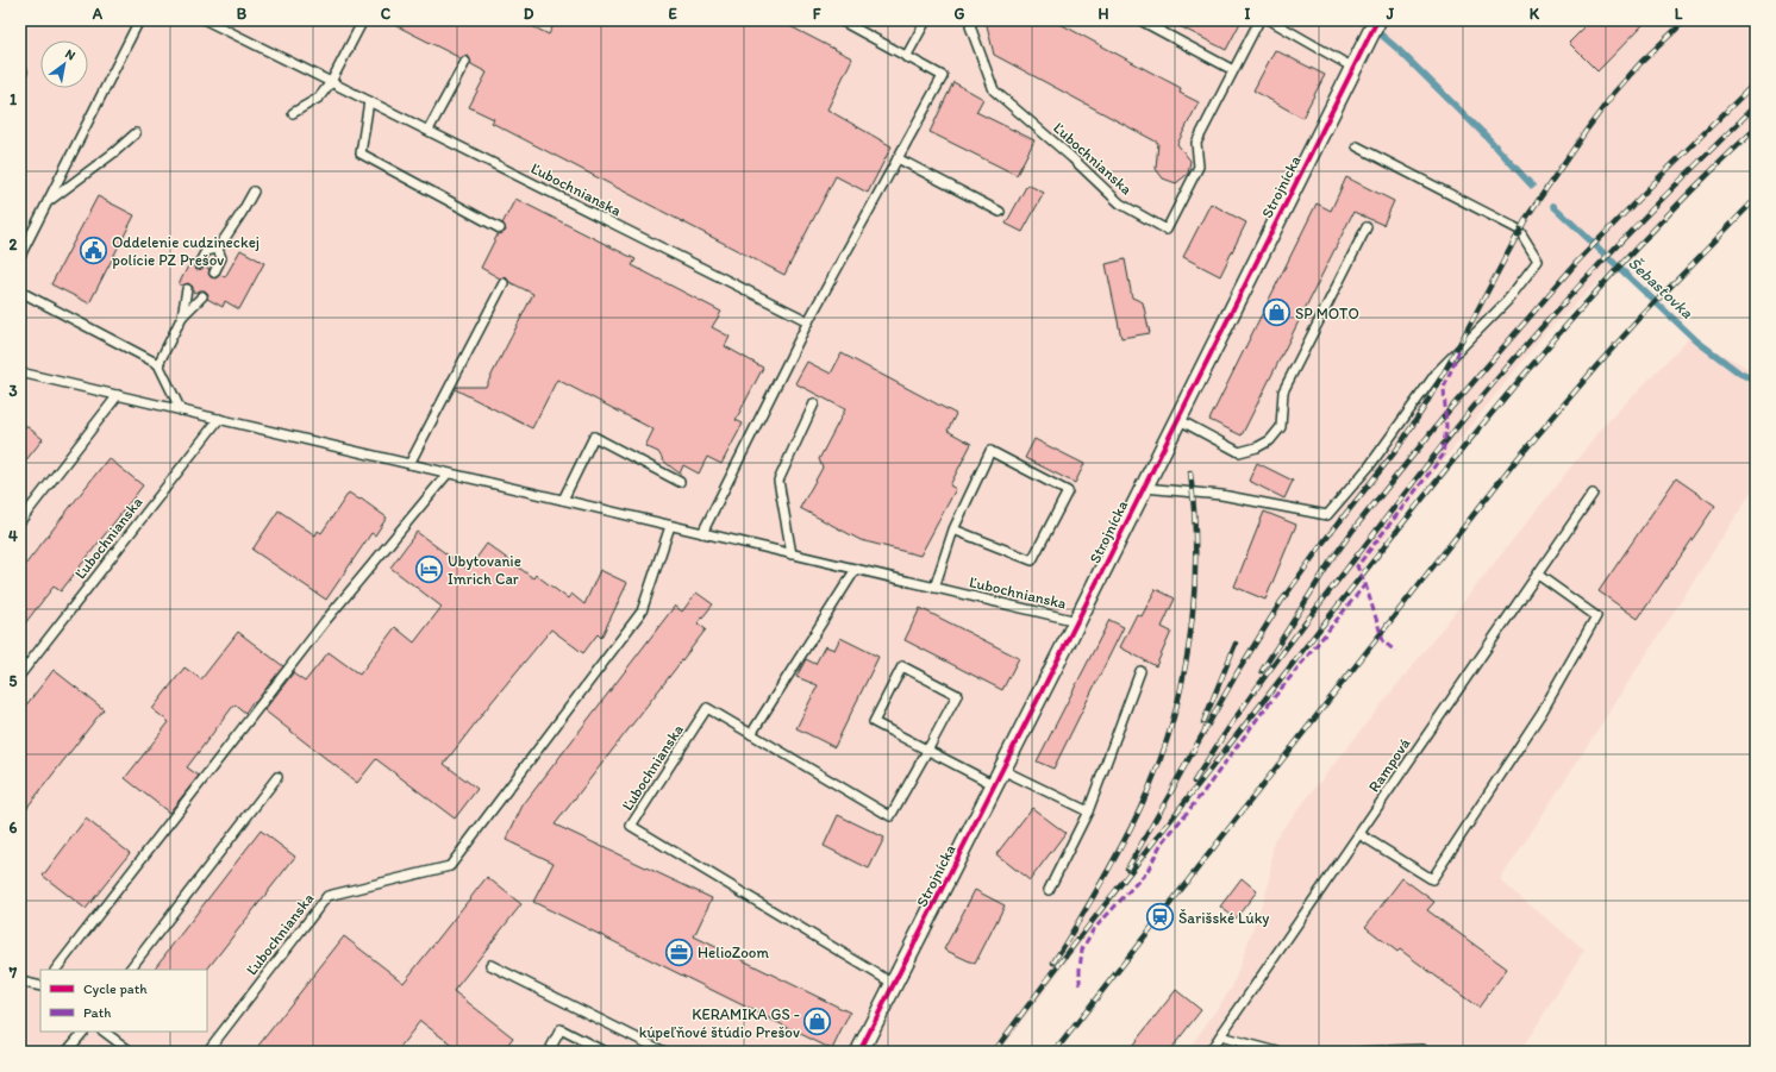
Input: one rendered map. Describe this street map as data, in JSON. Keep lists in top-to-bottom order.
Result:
{
  "streets": {
    "street": ["Strojnícka"],
    "lane": ["Ľubochnianska", "Rampová"]
  },
  "crossings": [
    ["Ľubochnianska", "Strojnícka"]
  ],
  "water": ["Šebastovka"],
  "places": {
    "public building": ["Oddelenie cudzineckej polície PZ Prešov"],
    "shop": ["SP MOTO", "KERAMIKA GS - kúpeľňové štúdio Prešov"],
    "hotel": ["Ubytovanie Imrich Car"],
    "station": ["Šarišské Lúky"],
    "office": ["HelioZoom"]
  },
  "legend": ["Cycle path", "Path"],
  "north": "top right",
  "grid": {
    "columns": [
      "A",
      "B",
      "C",
      "D",
      "E",
      "F",
      "G",
      "H",
      "I",
      "J",
      "K",
      "L"
    ],
    "rows": [
      "1",
      "2",
      "3",
      "4",
      "5",
      "6",
      "7"
    ]
  }
}
